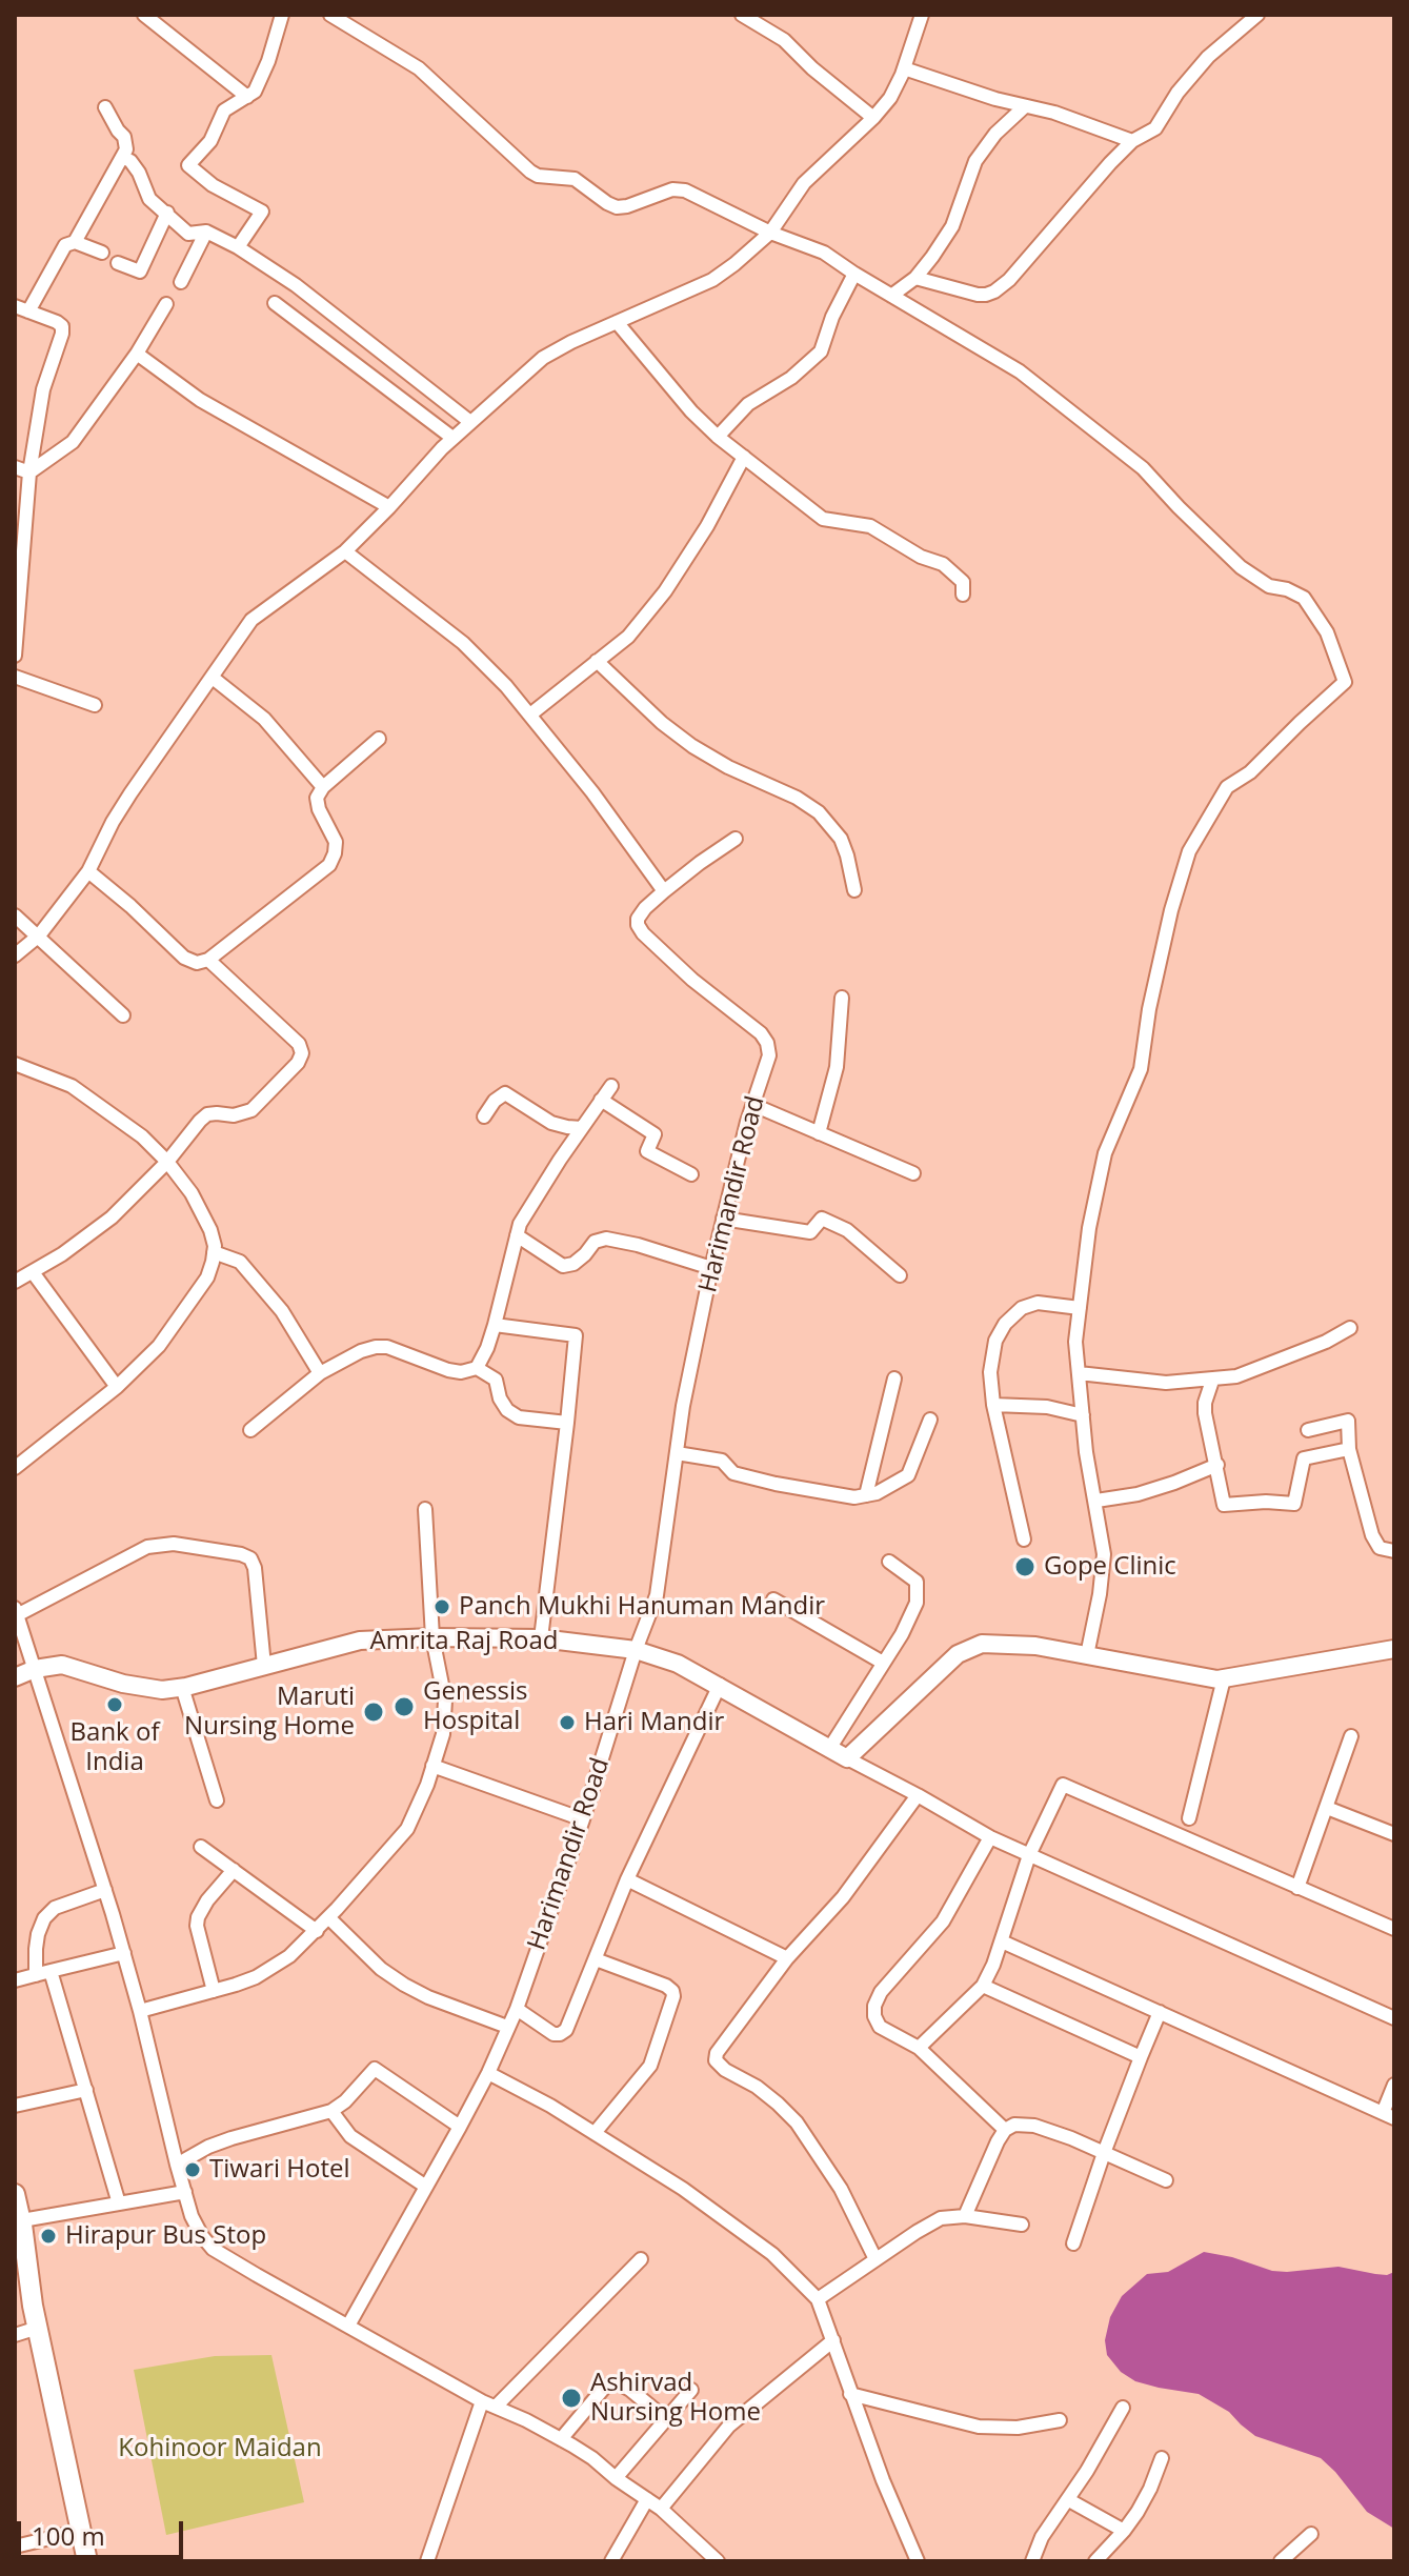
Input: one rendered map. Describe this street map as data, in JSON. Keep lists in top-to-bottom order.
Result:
{
  "streets": {
    "main road": ["Amrita Raj Road"],
    "street": ["Harimandir Road"]
  },
  "crossings": [
    ["Harimandir Road", "Amrita Raj Road"]
  ],
  "parks": ["Kohinoor Maidan"],
  "places": [
    "Gope Clinic",
    "Panch Mukhi Hanuman Mandir",
    "Bank of India",
    "Genessis Hospital",
    "Maruti Nursing Home",
    "Hari Mandir",
    "Tiwari Hotel",
    "Hirapur Bus Stop",
    "Ashirvad Nursing Home"
  ],
  "scale_bar": "100 m"
}
